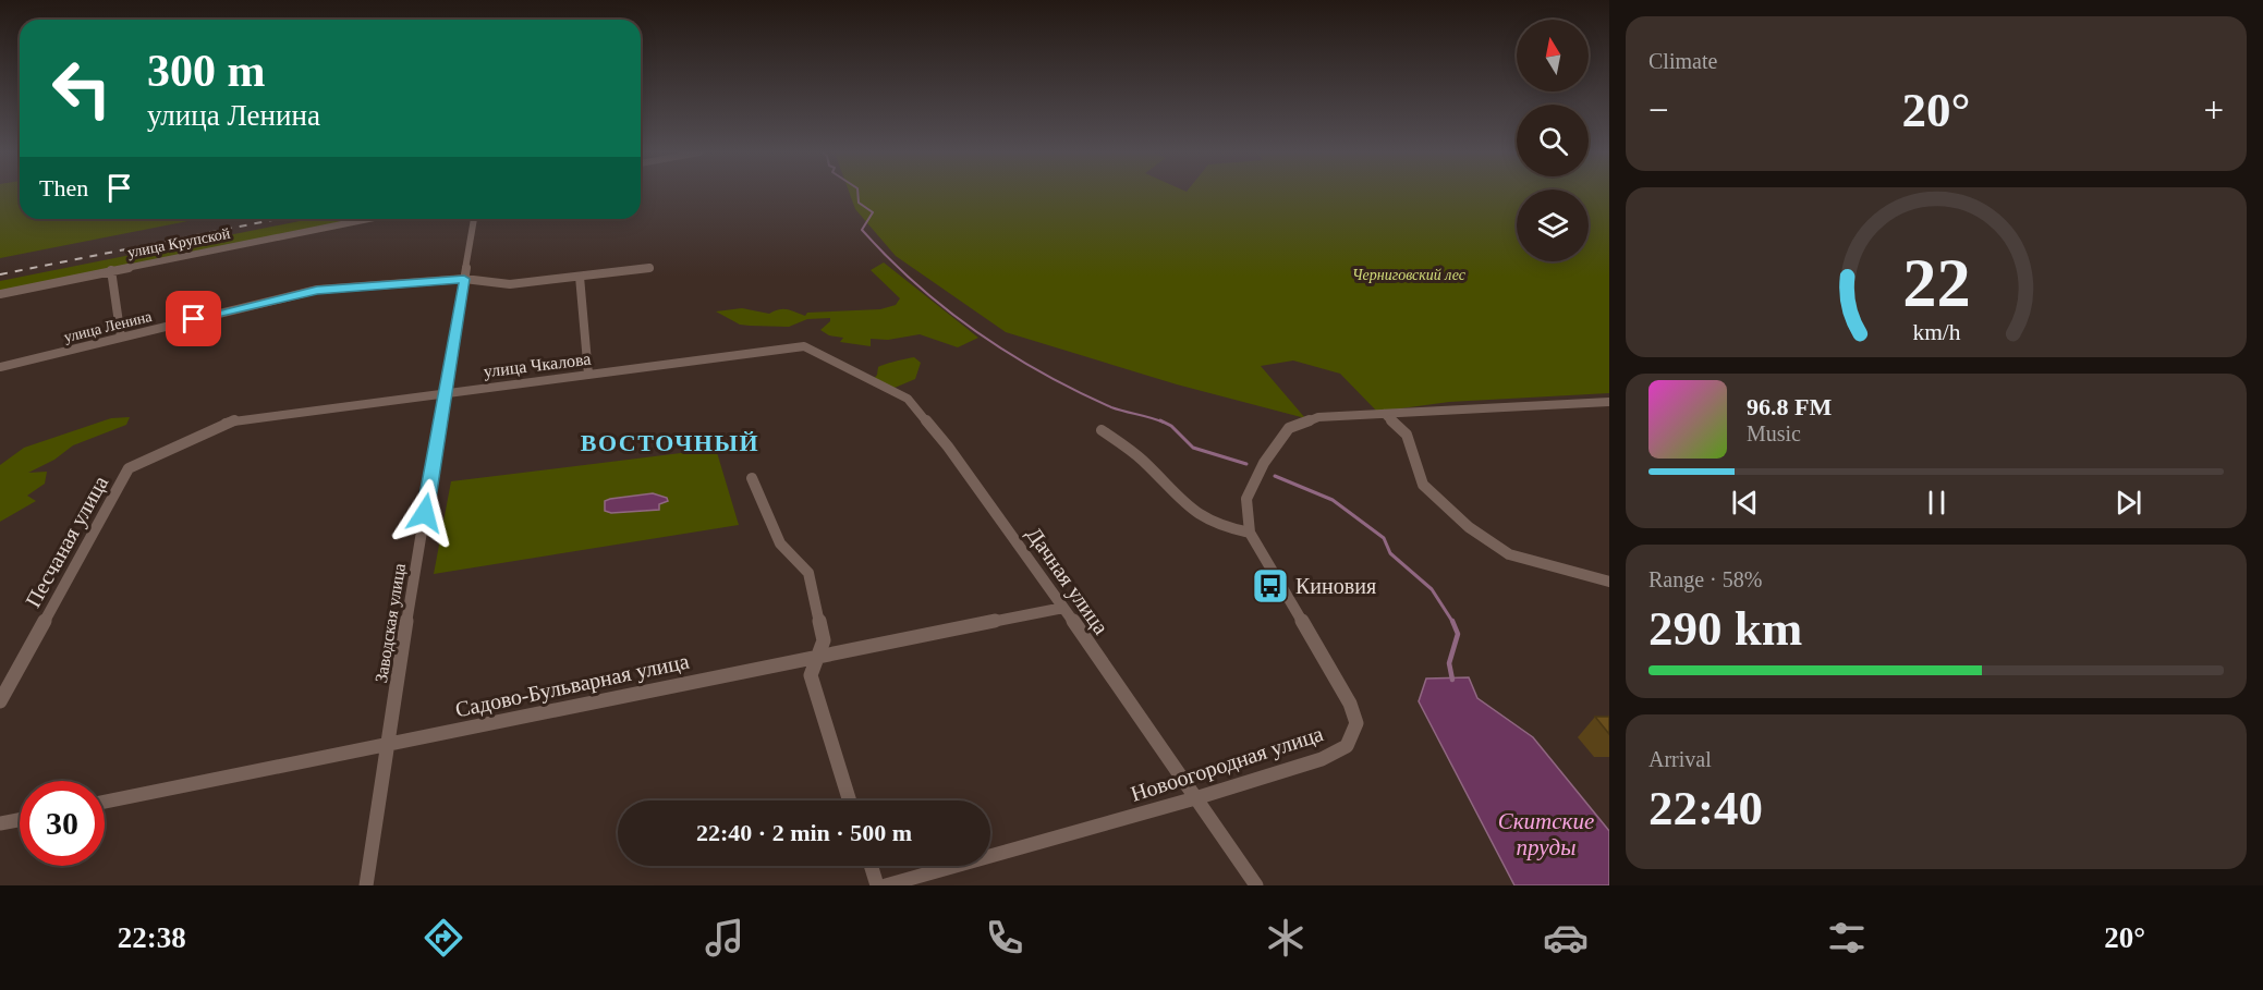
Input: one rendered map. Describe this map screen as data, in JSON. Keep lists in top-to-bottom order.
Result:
{
  "streets": {
    "street": [
      "улица Крупской",
      "улица Ленина",
      "улица Чкалова",
      "Песчаная улица",
      "Дачная улица",
      "Заводская улица",
      "Садово-Бульварная улица",
      "Новоогородная улица"
    ]
  },
  "crossings": [
    ["улица Ленина", "Заводская улица"],
    ["улица Чкалова", "Песчаная улица"],
    ["улица Чкалова", "Дачная улица"],
    ["улица Чкалова", "Заводская улица"],
    ["Дачная улица", "Садово-Бульварная улица"],
    ["Дачная улица", "Новоогородная улица"],
    ["Заводская улица", "Садово-Бульварная улица"]
  ],
  "districts": ["ВОСТОЧНЫЙ"],
  "water": ["Скитские пруды"],
  "parks": ["Черниговский лес"],
  "places": {
    "bus stop": ["Киновия"]
  },
  "north": "top",
  "page": {
    "tile": [
      "Climate",
      ["Range · 58%", "290 km"],
      ["Arrival", "22:40"]
    ],
    "turn": ["300 m", "улица Ленина"],
    "heat": ["−", "20°", "+"],
    "then": "Then",
    "song": ["96.8 FM", "Music"],
    "limit": "30",
    "trip": "22:40 · 2 min · 500 m",
    "tabs": ["22:38", "20°"],
    "gauge": ["22", "km/h"]
  }
}
